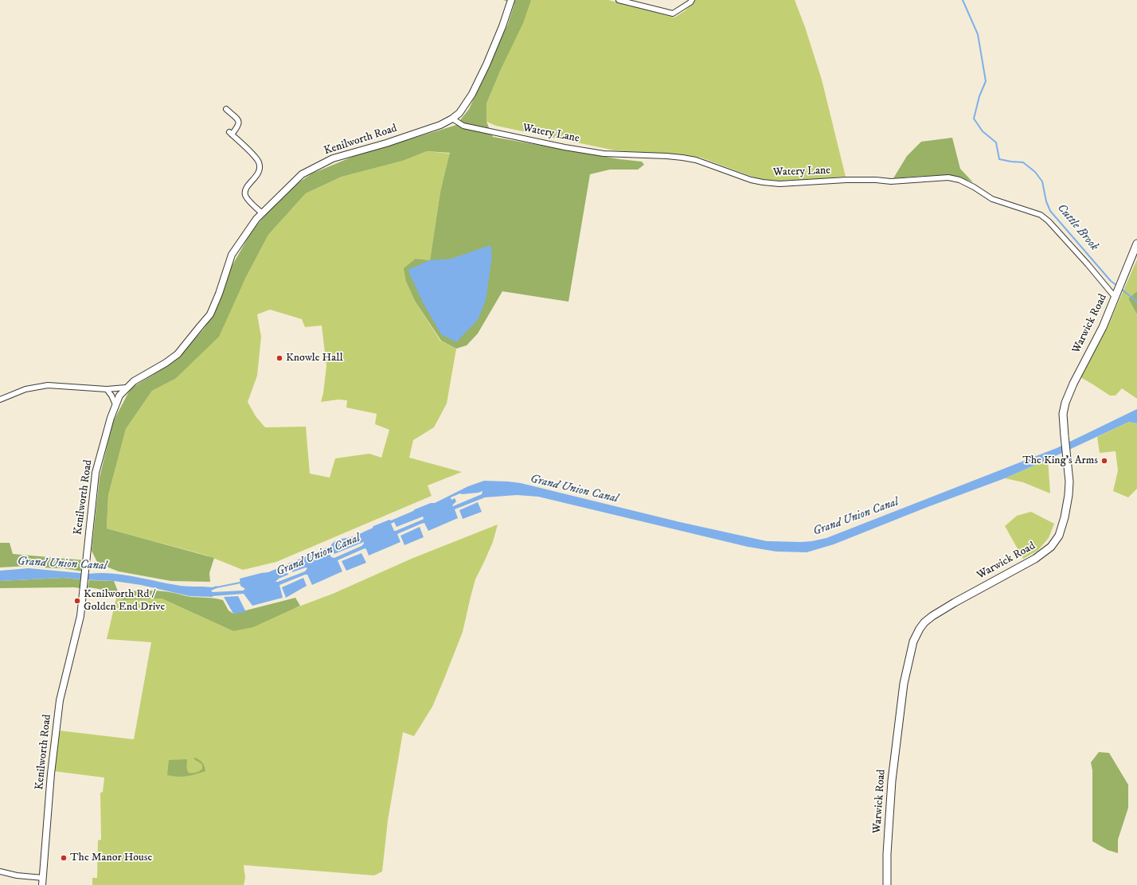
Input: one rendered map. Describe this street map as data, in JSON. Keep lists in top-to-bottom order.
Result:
{
  "streets": {
    "main road": ["Kenilworth Road", "Warwick Road"],
    "street": ["Watery Lane"]
  },
  "crossings": [
    ["Watery Lane", "Kenilworth Road"],
    ["Watery Lane", "Warwick Road"]
  ],
  "water": ["Cuttle Brook", "Grand Union Canal"],
  "places": [
    "Knowle Hall",
    "The King's Arms",
    "Kenilworth Rd / Golden End Drive",
    "The Manor House"
  ]
}
